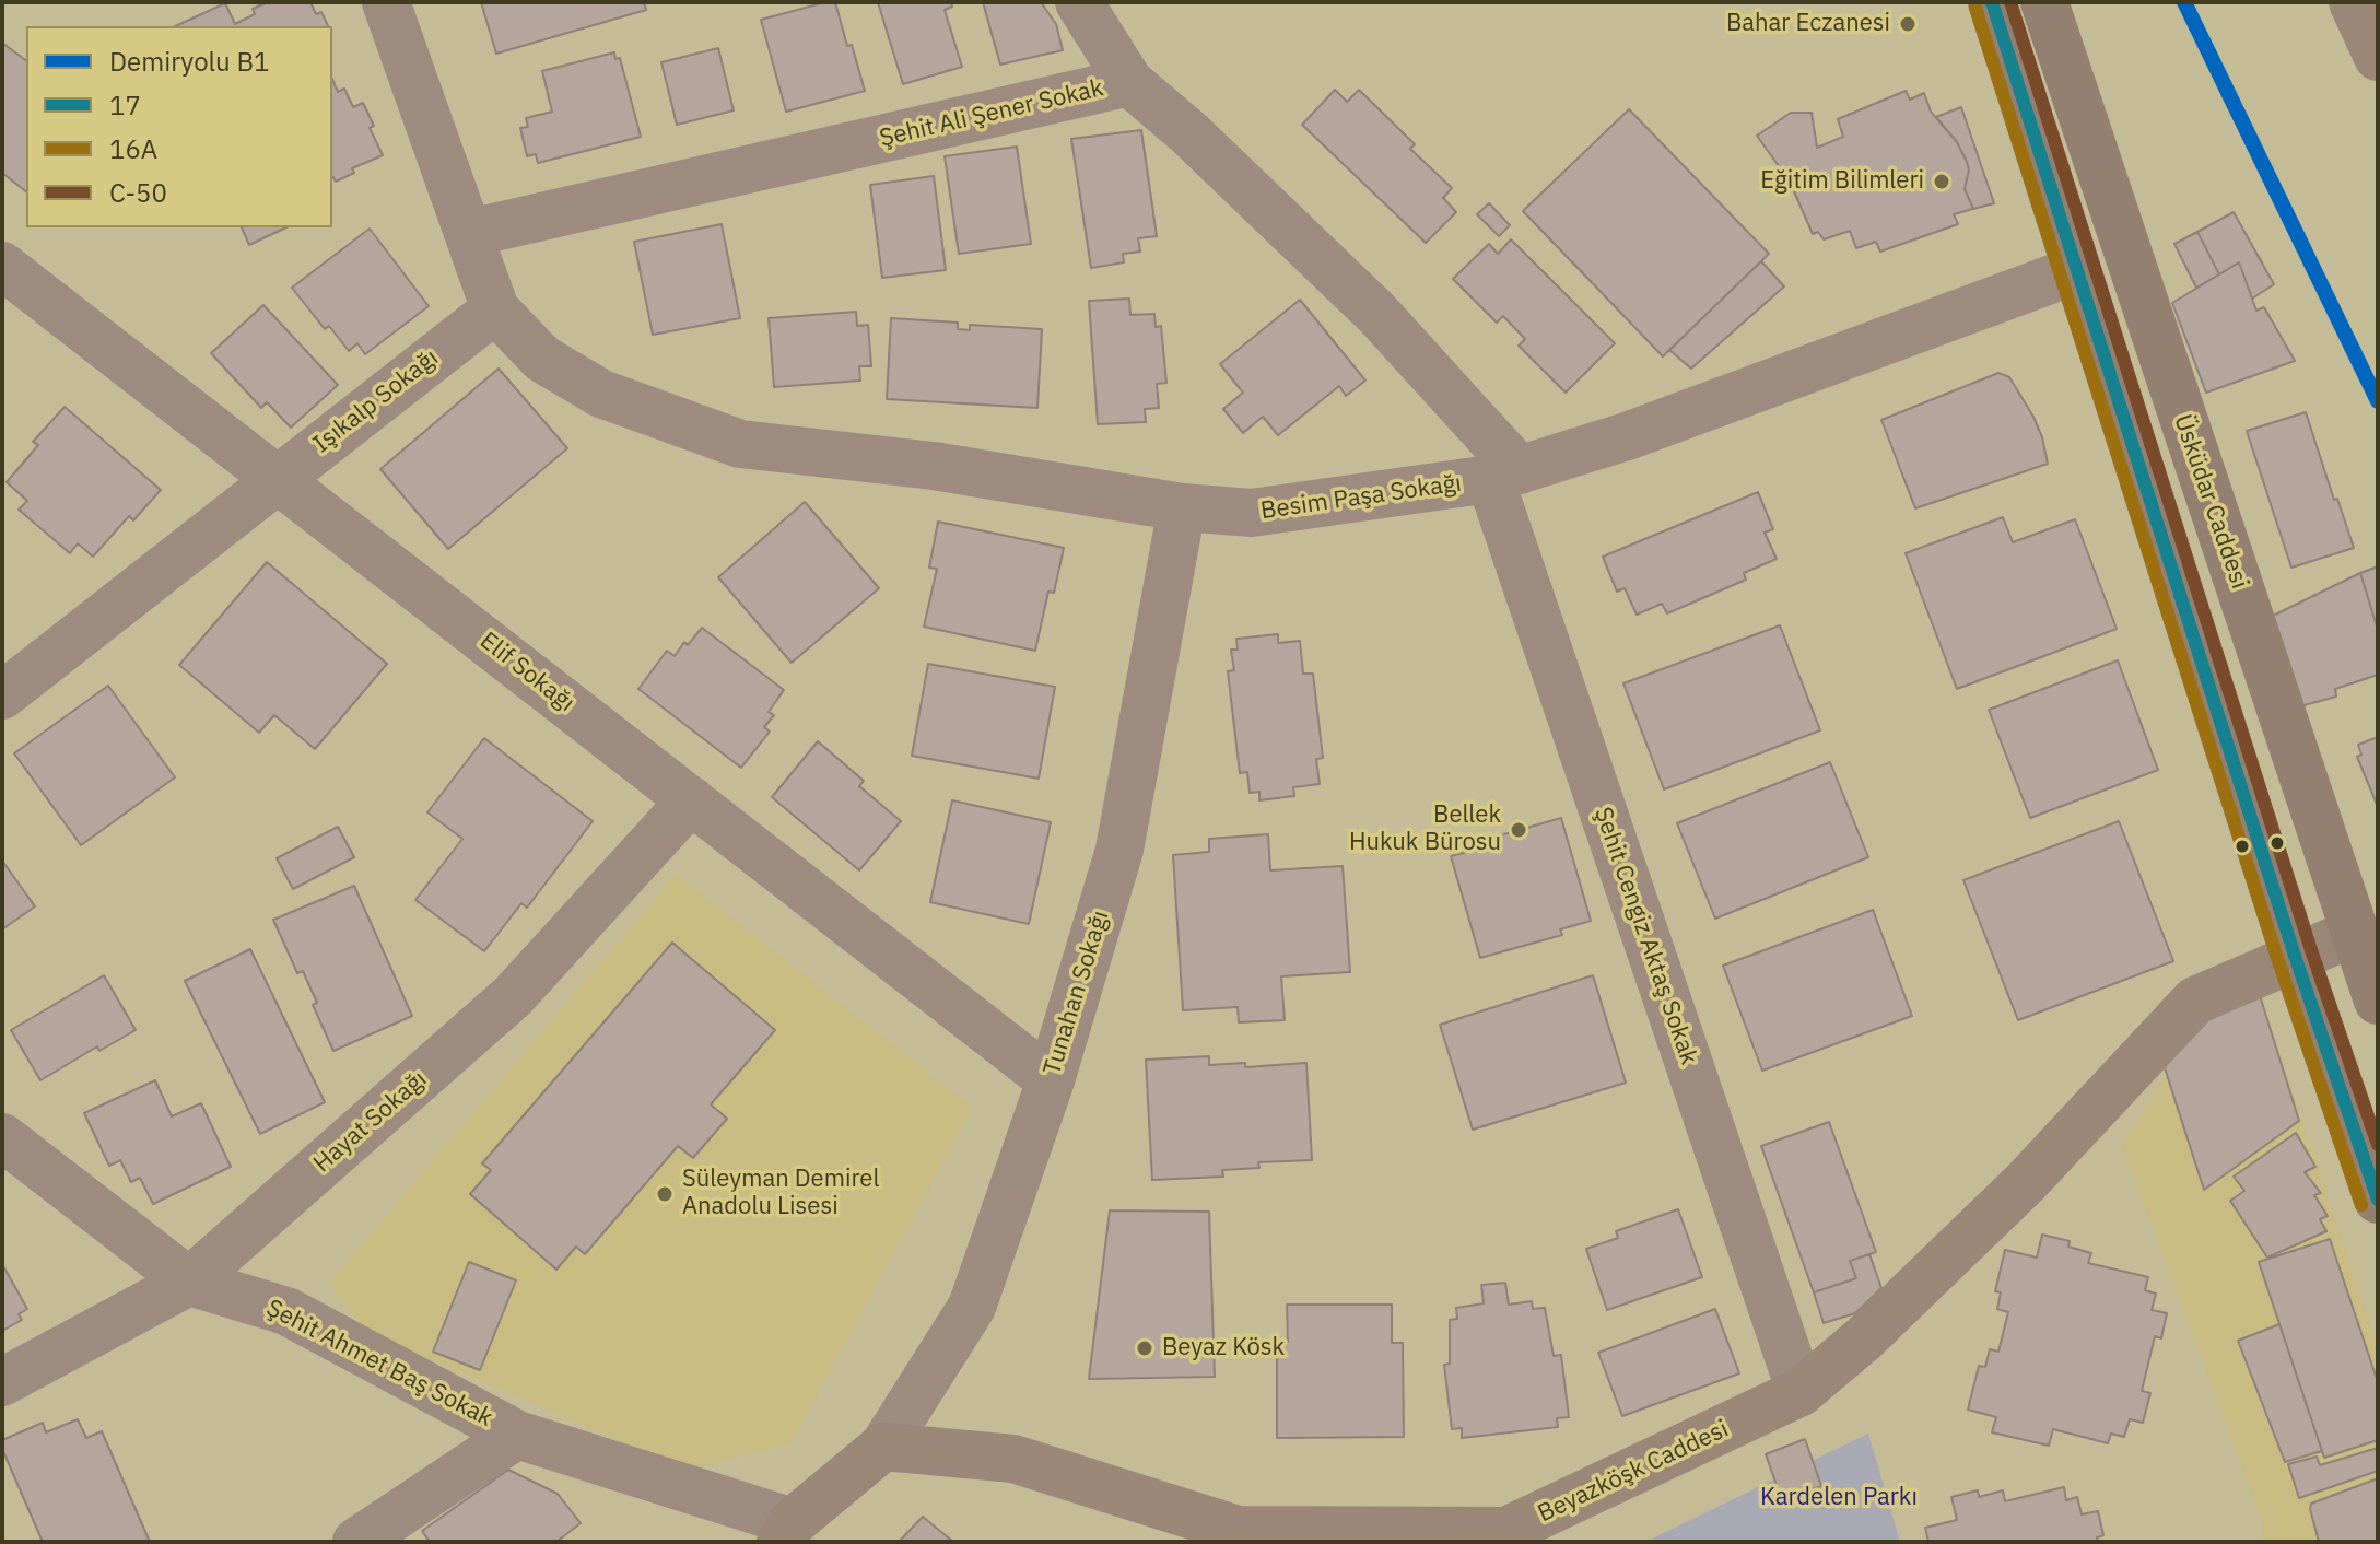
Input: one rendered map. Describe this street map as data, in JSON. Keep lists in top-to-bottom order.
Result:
{
  "streets": {
    "main road": ["Üsküdar Caddesi"],
    "street": [
      "Şehit Ali Şener Sokak",
      "Işıkalp Sokağı",
      "Besim Paşa Sokağı",
      "Elif Sokağı",
      "Şehit Cengiz Aktaş Sokak",
      "Tunahan Sokağı",
      "Hayat Sokağı",
      "Şehit Ahmet Baş Sokak",
      "Beyazköşk Caddesi"
    ]
  },
  "crossings": [
    ["Şehit Ali Şener Sokak", "Besim Paşa Sokağı"],
    ["Şehit Ali Şener Sokak", "Şehit Cengiz Aktaş Sokak"],
    ["Işıkalp Sokağı", "Besim Paşa Sokağı"],
    ["Işıkalp Sokağı", "Elif Sokağı"],
    ["Besim Paşa Sokağı", "Şehit Cengiz Aktaş Sokak"],
    ["Besim Paşa Sokağı", "Tunahan Sokağı"],
    ["Üsküdar Caddesi", "Beyazköşk Caddesi"],
    ["Elif Sokağı", "Tunahan Sokağı"],
    ["Elif Sokağı", "Hayat Sokağı"],
    ["Şehit Cengiz Aktaş Sokak", "Beyazköşk Caddesi"],
    ["Tunahan Sokağı", "Beyazköşk Caddesi"],
    ["Hayat Sokağı", "Şehit Ahmet Baş Sokak"]
  ],
  "parks": ["Kardelen Parkı"],
  "places": [
    "Bahar Eczanesi",
    "Eğitim Bilimleri",
    "Bellek Hukuk Bürosu",
    "Süleyman Demirel Anadolu Lisesi",
    "Beyaz Kösk"
  ],
  "lines": [
    "rail line B1",
    "transit line 17",
    "transit line C-50",
    "transit line 16A"
  ],
  "legend": [
    "Demiryolu B1",
    "17",
    "16A",
    "C-50"
  ]
}
